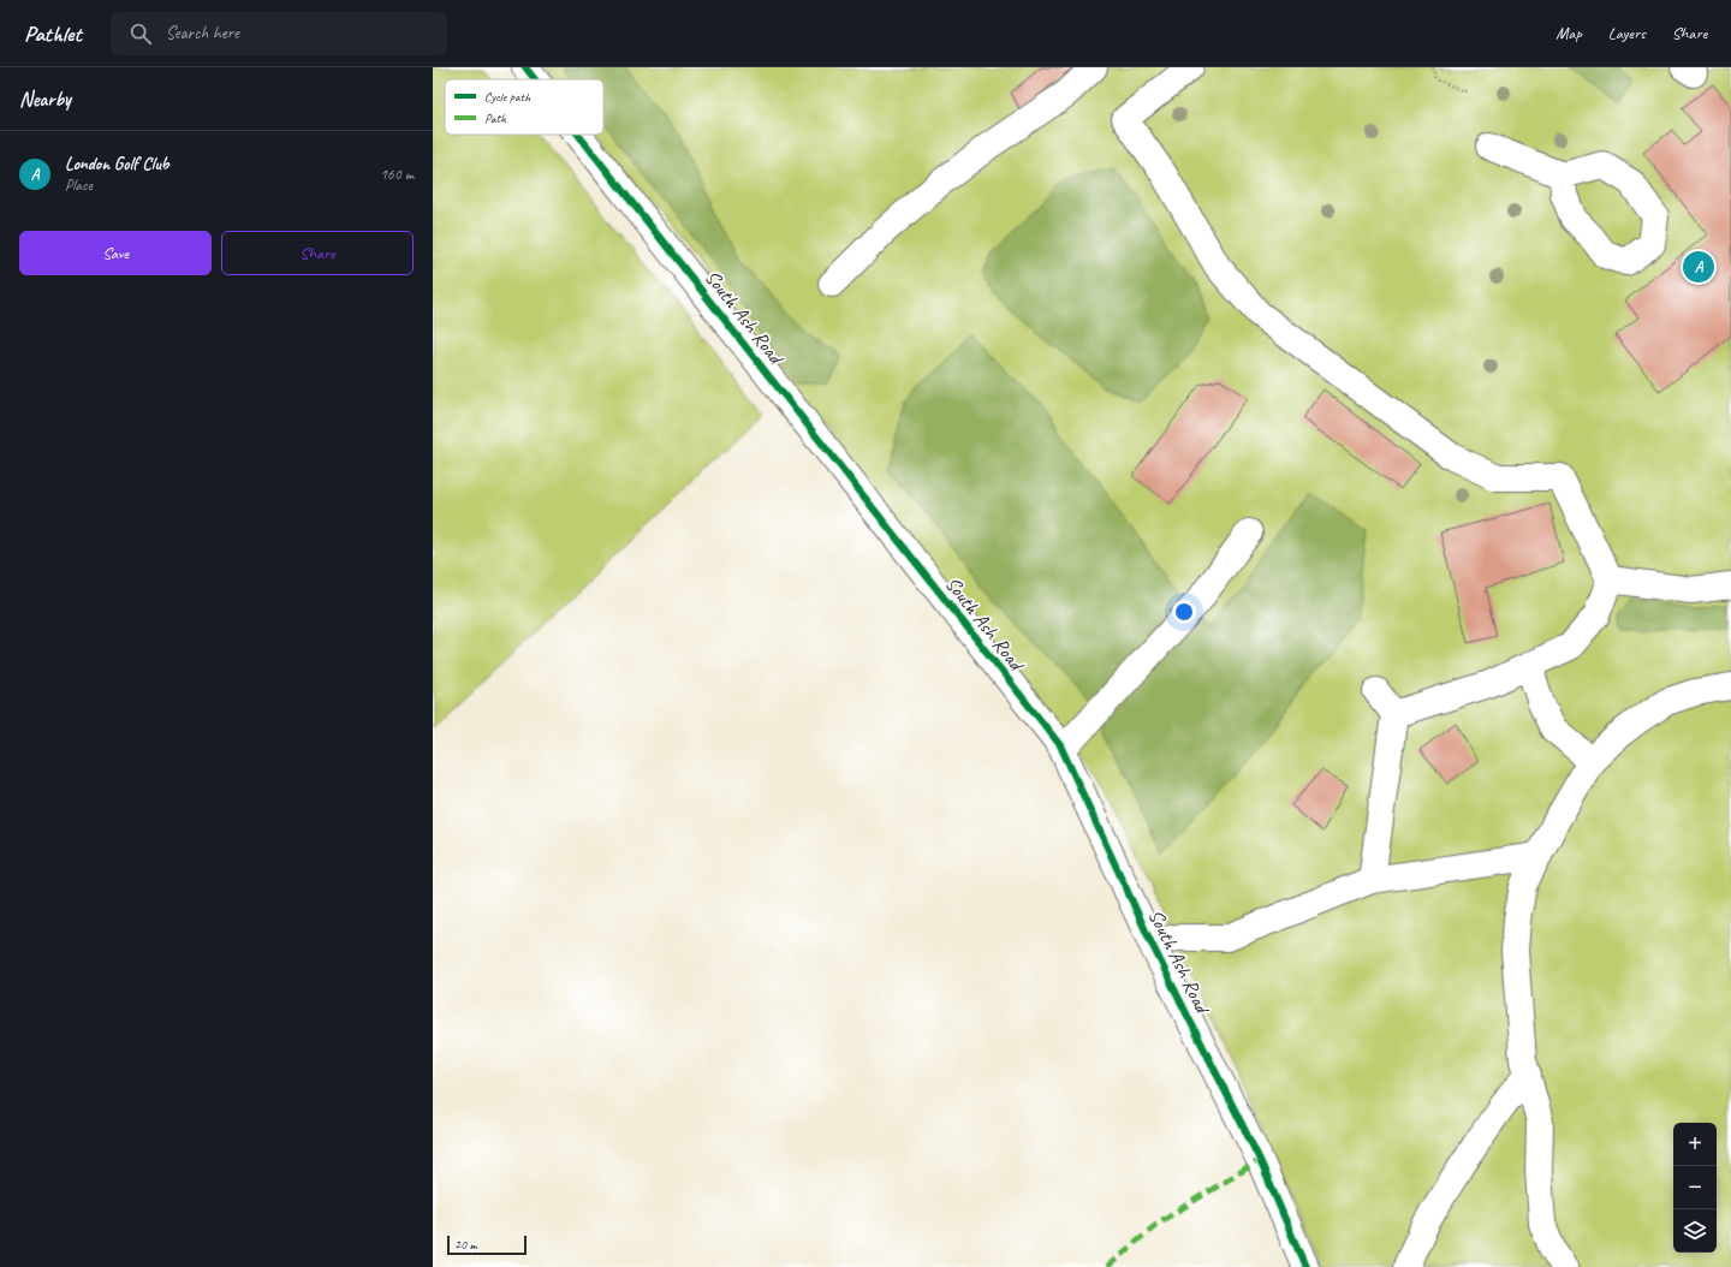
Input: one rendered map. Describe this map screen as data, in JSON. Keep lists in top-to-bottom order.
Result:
{
  "streets": {
    "street": ["South Ash Road"]
  },
  "legend": ["Cycle path", "Path"],
  "scale_bar": "20 m",
  "page": {
    "header": "Pathlet",
    "search": "Search here",
    "nav": ["Map", "Layers", "Share"],
    "heading": "Nearby",
    "list": [
      {
        "mark": "A",
        "name": "London Golf Club",
        "note": "Place",
        "value": "160 m"
      }
    ],
    "buttons": ["Save", "Share"],
    "pins": "A",
    "map_buttons": ["+", "−"],
    "scale": "20 m"
  }
}
